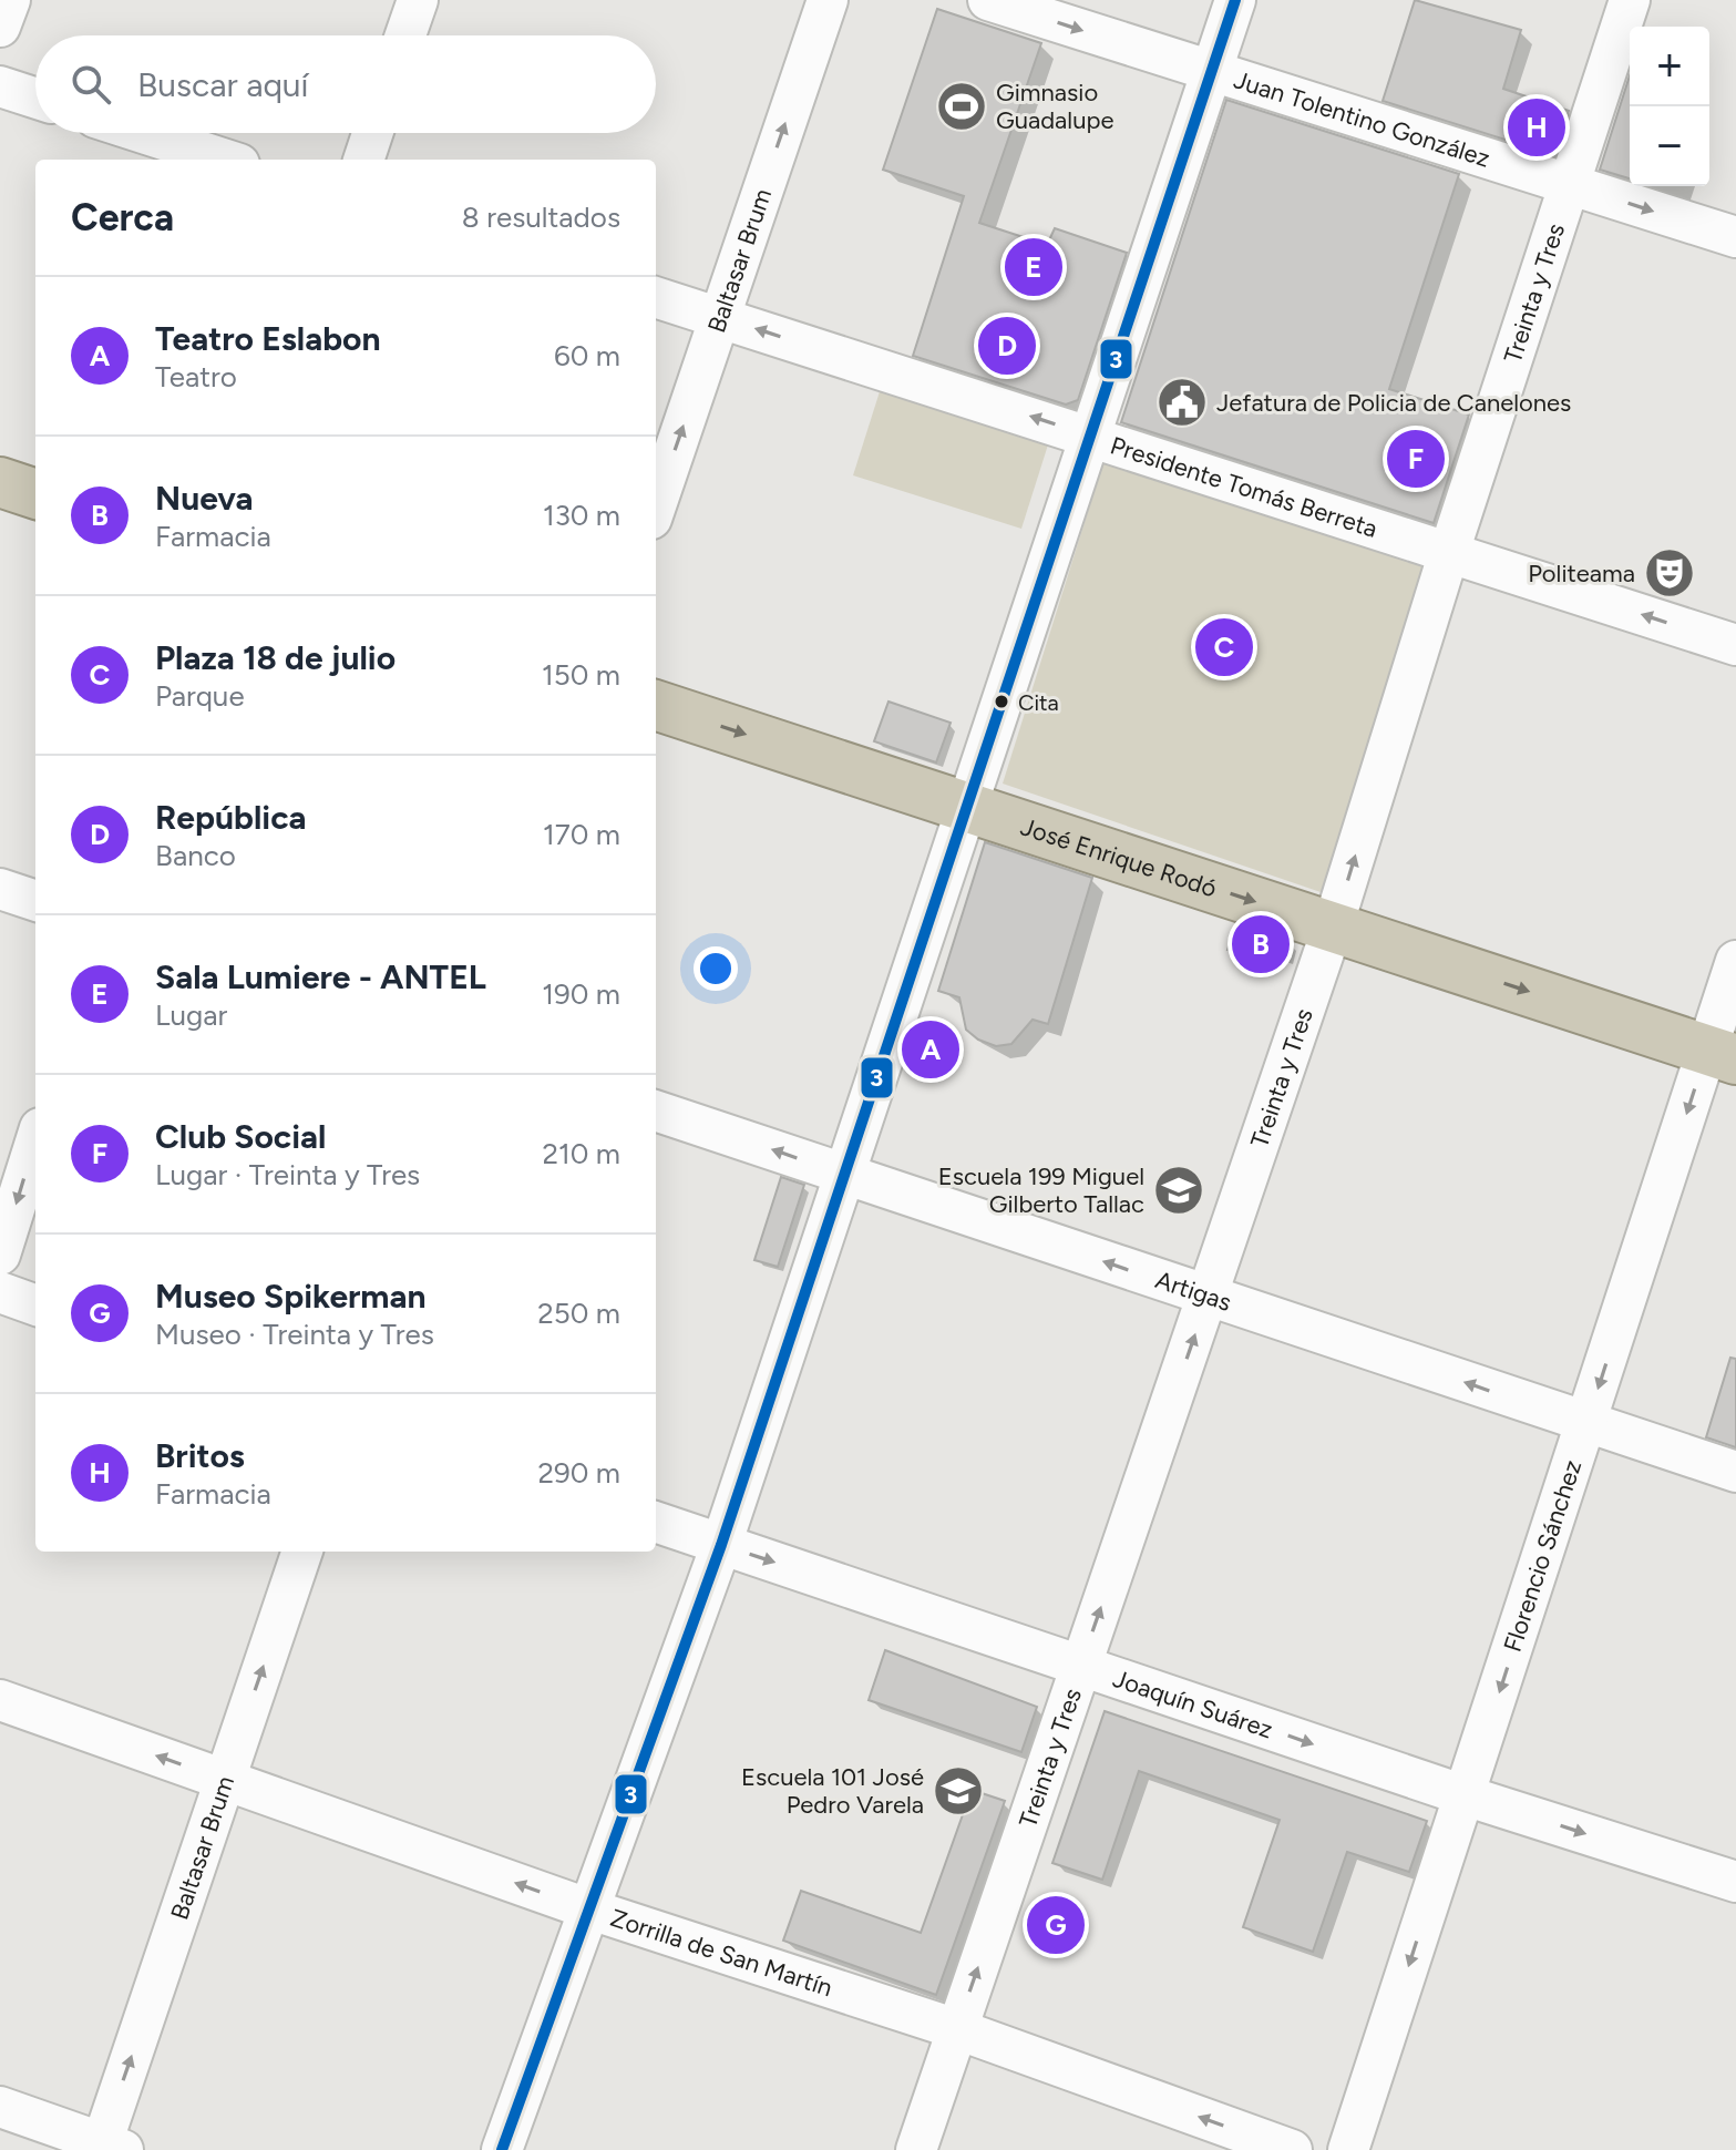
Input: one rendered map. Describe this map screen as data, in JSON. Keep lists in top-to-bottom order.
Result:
{
  "streets": {
    "highway": ["José Enrique Rodó"],
    "street": [
      "Juan Tolentino González",
      "Baltasar Brum",
      "Treinta y Tres",
      "Presidente Tomás Berreta",
      "Artigas",
      "Florencio Sánchez",
      "Joaquín Suárez",
      "Zorrilla de San Martín"
    ]
  },
  "crossings": [
    ["Juan Tolentino González", "Treinta y Tres"],
    ["Baltasar Brum", "Presidente Tomás Berreta"],
    ["Baltasar Brum", "Zorrilla de San Martín"],
    ["Treinta y Tres", "Presidente Tomás Berreta"],
    ["Treinta y Tres", "José Enrique Rodó"],
    ["Treinta y Tres", "Artigas"],
    ["Treinta y Tres", "Joaquín Suárez"],
    ["Treinta y Tres", "Zorrilla de San Martín"],
    ["José Enrique Rodó", "Florencio Sánchez"],
    ["Artigas", "Florencio Sánchez"],
    ["Florencio Sánchez", "Joaquín Suárez"]
  ],
  "one_way": [
    "Juan Tolentino González",
    "Baltasar Brum",
    "Treinta y Tres",
    "Presidente Tomás Berreta",
    "José Enrique Rodó",
    "Artigas",
    "Florencio Sánchez",
    "Joaquín Suárez",
    "Zorrilla de San Martín"
  ],
  "places": {
    "sports": ["Gimnasio Guadalupe"],
    "public building": ["Jefatura de Policia de Canelones"],
    "theatre": ["Politeama"],
    "other": ["Cita"],
    "school or university": ["Escuela 199 Miguel Gilberto Tallac", "Escuela 101 José Pedro Varela"]
  },
  "lines": ["transit line 3"],
  "page": {
    "map_buttons": ["+", "−"],
    "search": "Buscar aquí",
    "pins": [
      "H",
      "E",
      "D",
      "F",
      "C",
      "B",
      "A",
      "G"
    ],
    "heading": ["Cerca", "8 resultados"],
    "list": [
      {
        "mark": "A",
        "name": "Teatro Eslabon",
        "note": "Teatro",
        "value": "60 m"
      },
      {
        "mark": "B",
        "name": "Nueva",
        "note": "Farmacia",
        "value": "130 m"
      },
      {
        "mark": "C",
        "name": "Plaza 18 de julio",
        "note": "Parque",
        "value": "150 m"
      },
      {
        "mark": "D",
        "name": "República",
        "note": "Banco",
        "value": "170 m"
      },
      {
        "mark": "E",
        "name": "Sala Lumiere - ANTEL",
        "note": "Lugar",
        "value": "190 m"
      },
      {
        "mark": "F",
        "name": "Club Social",
        "note": "Lugar · Treinta y Tres",
        "value": "210 m"
      },
      {
        "mark": "G",
        "name": "Museo Spikerman",
        "note": "Museo · Treinta y Tres",
        "value": "250 m"
      },
      {
        "mark": "H",
        "name": "Britos",
        "note": "Farmacia",
        "value": "290 m"
      }
    ]
  }
}
